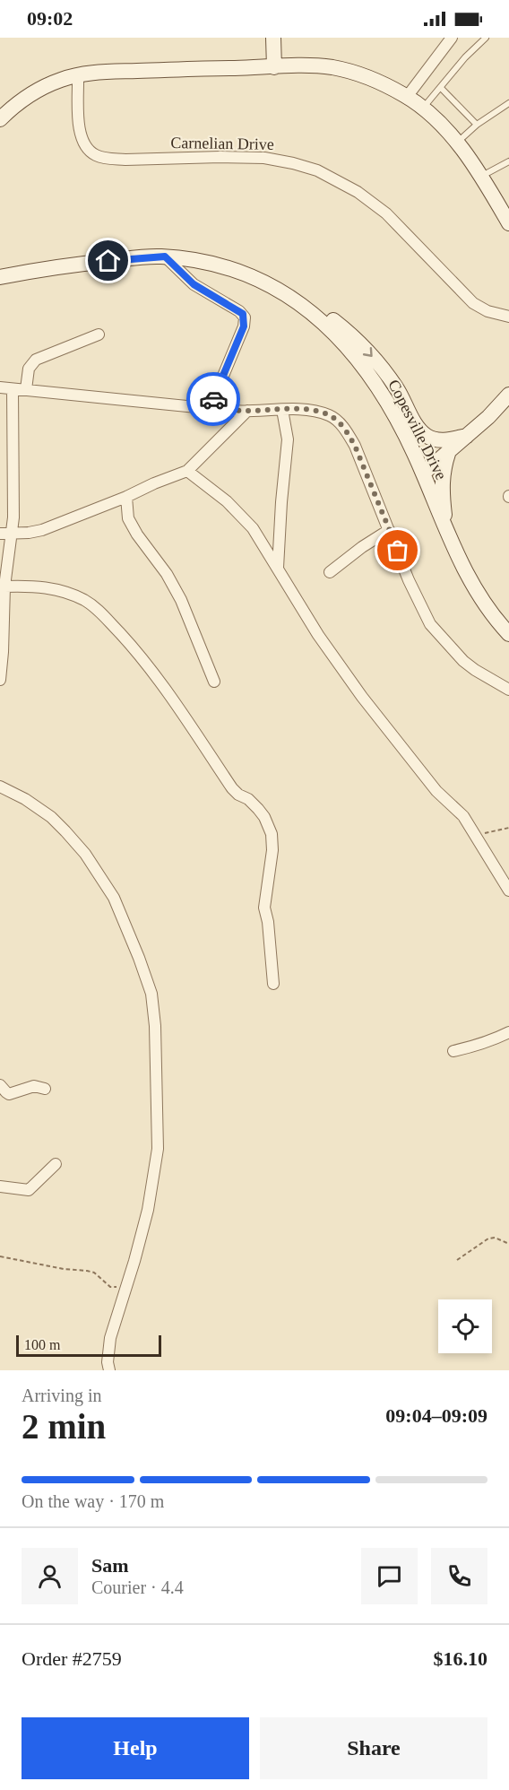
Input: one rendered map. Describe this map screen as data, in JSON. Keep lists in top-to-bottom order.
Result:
{
  "streets": {
    "street": ["Carnelian Drive", "Copesville Drive"]
  },
  "scale_bar": "100 m",
  "page": {
    "status": "09:02",
    "scale": "100 m",
    "heading": ["2 min", "Arriving in", "09:04–09:09"],
    "panel": [
      "Sam",
      "Courier · 4.4",
      "Order #2759",
      "$16.10"
    ],
    "bar": "On the way · 170 m",
    "buttons": ["Help", "Share"]
  }
}
